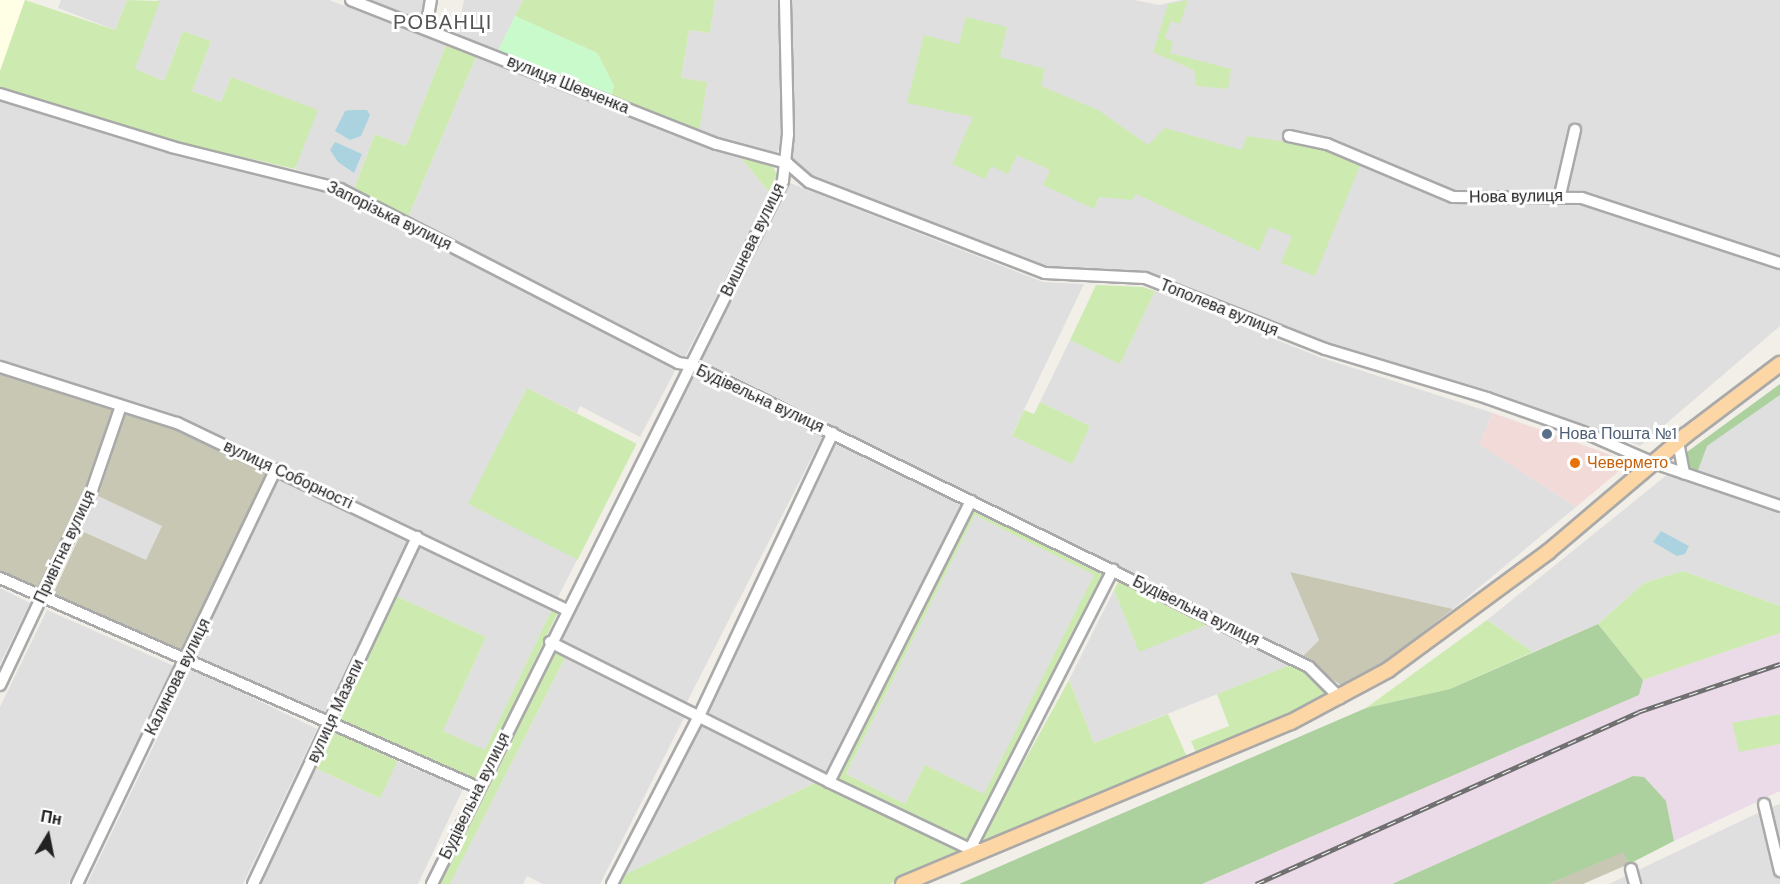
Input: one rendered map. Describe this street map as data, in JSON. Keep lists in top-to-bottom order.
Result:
{
  "streets": {
    "street": [
      "вулиця Шевченка",
      "Нова вулиця",
      "Запорізька вулиця",
      "Вишнева вулиця",
      "Тополева вулиця",
      "Будівельна вулиця",
      "вулиця Соборності",
      "Привітна вулиця",
      "Калинова вулиця",
      "вулиця Мазепи"
    ]
  },
  "crossings": [
    ["вулиця Шевченка", "Вишнева вулиця"],
    ["вулиця Шевченка", "Тополева вулиця"],
    ["Запорізька вулиця", "Вишнева вулиця"],
    ["Запорізька вулиця", "Будівельна вулиця"],
    ["Вишнева вулиця", "Тополева вулиця"],
    ["Вишнева вулиця", "Будівельна вулиця"],
    ["Будівельна вулиця", "вулиця Соборності"],
    ["вулиця Соборності", "Привітна вулиця"],
    ["вулиця Соборності", "Калинова вулиця"],
    ["вулиця Соборності", "вулиця Мазепи"]
  ],
  "districts": ["РОВАНЦІ"],
  "places": ["Нова Пошта №1", "Чевермето"],
  "north": "top"
}
